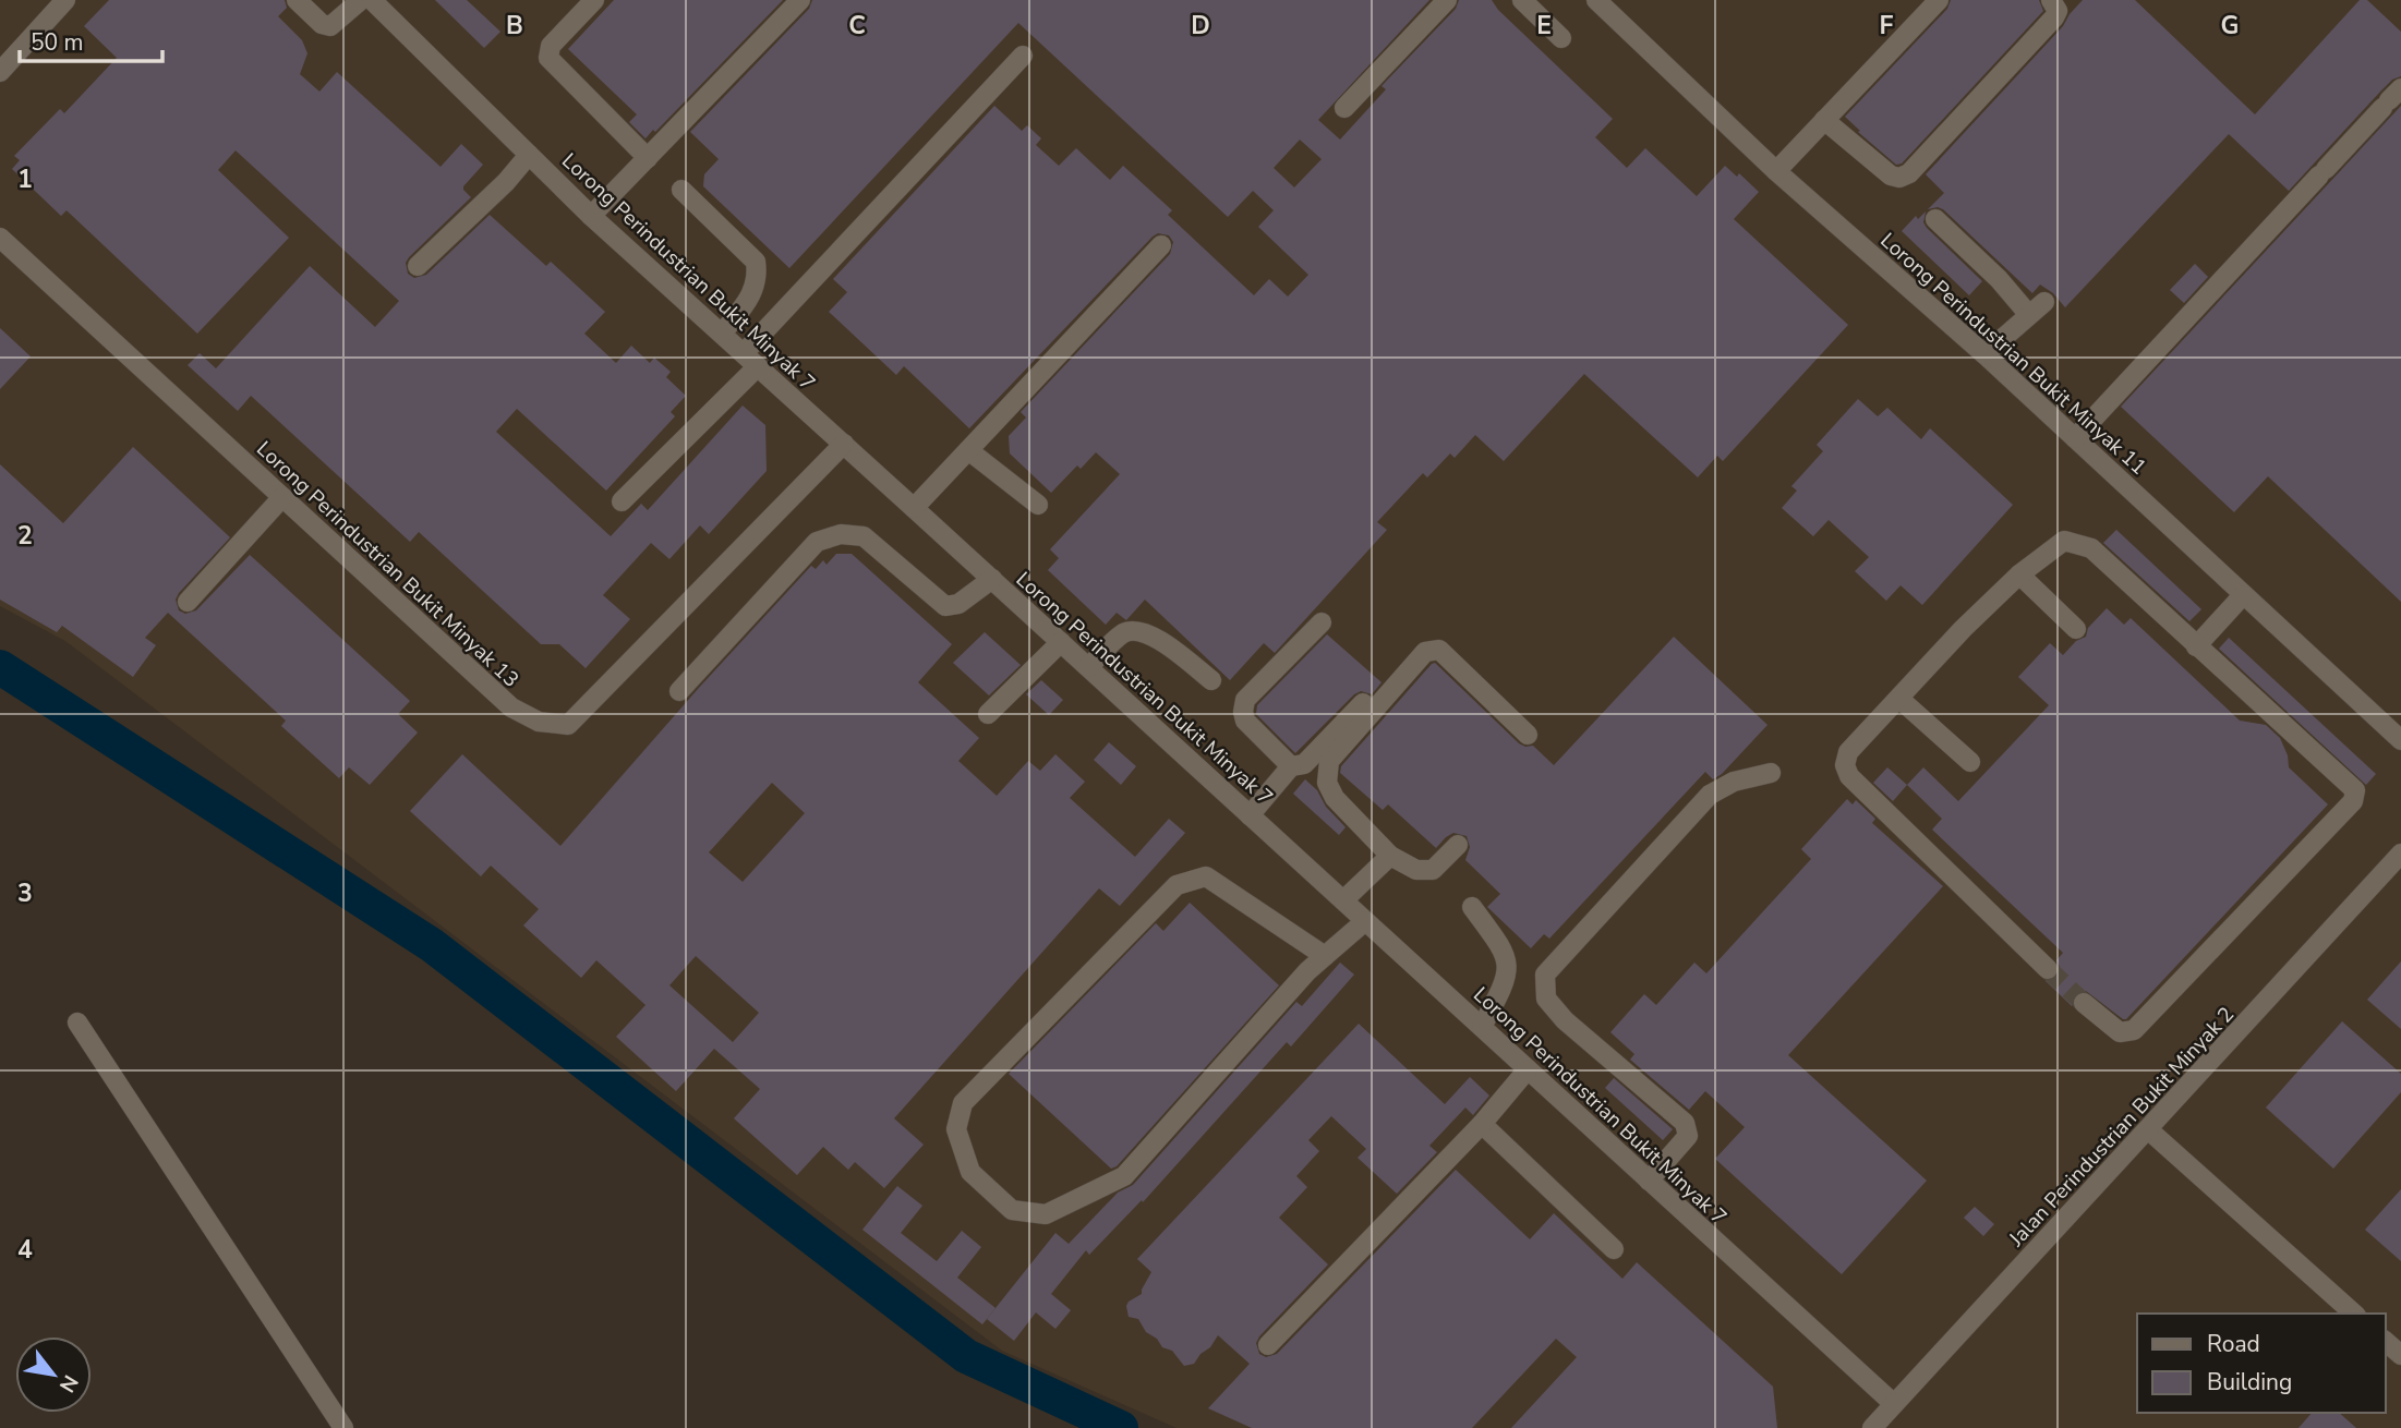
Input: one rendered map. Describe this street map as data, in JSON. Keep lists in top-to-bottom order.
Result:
{
  "streets": {
    "street": [
      "Lorong Perindustrian Bukit Minyak 7",
      "Lorong Perindustrian Bukit Minyak 11",
      "Lorong Perindustrian Bukit Minyak 13",
      "Jalan Perindustrian Bukit Minyak 2"
    ]
  },
  "crossings": [
    ["Lorong Perindustrian Bukit Minyak 7", "Lorong Perindustrian Bukit Minyak 13"],
    ["Lorong Perindustrian Bukit Minyak 7", "Jalan Perindustrian Bukit Minyak 2"]
  ],
  "legend": ["Road", "Building"],
  "scale_bar": "50 m",
  "north": "bottom right",
  "grid": {
    "columns": [
      "B",
      "C",
      "D",
      "E",
      "F",
      "G"
    ],
    "rows": [
      "1",
      "2",
      "3",
      "4"
    ]
  }
}
